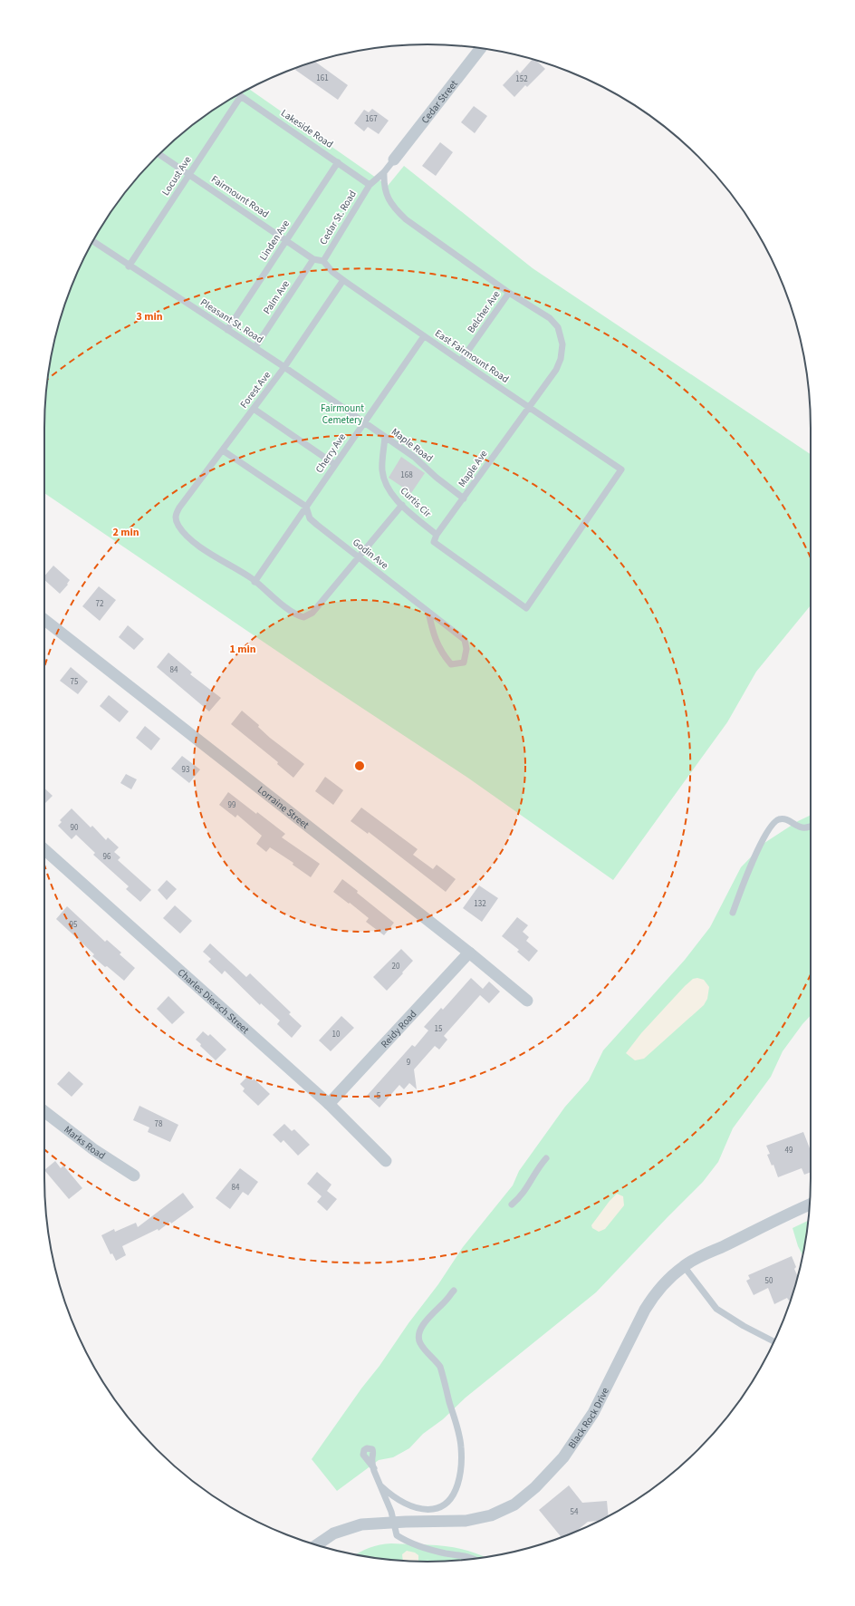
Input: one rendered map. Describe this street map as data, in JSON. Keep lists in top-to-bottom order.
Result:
{
  "streets": {
    "street": [
      "Cedar Street",
      "Lorraine Street",
      "Charles Diersch Street",
      "Reidy Road",
      "Marks Road",
      "Black Rock Drive"
    ],
    "lane": [
      "Lakeside Road",
      "Locust Ave",
      "Fairmount Road",
      "Cedar St. Road",
      "Linden Ave",
      "Palm Ave",
      "Belcher Ave",
      "Pleasant St. Road",
      "East Fairmount Road",
      "Forest Ave",
      "Maple Road",
      "Cherry Ave",
      "Maple Ave",
      "Curtis Cir",
      "Godin Ave"
    ]
  },
  "crossings": [
    ["Cedar Street", "Cedar St. Road"],
    ["Lakeside Road", "Locust Ave"],
    ["Lakeside Road", "Cedar St. Road"],
    ["Lakeside Road", "Linden Ave"],
    ["Locust Ave", "Fairmount Road"],
    ["Locust Ave", "Pleasant St. Road"],
    ["Fairmount Road", "Linden Ave"],
    ["Fairmount Road", "Palm Ave"],
    ["Cedar St. Road", "East Fairmount Road"],
    ["Cedar St. Road", "Maple Ave"],
    ["Linden Ave", "Pleasant St. Road"],
    ["Palm Ave", "Pleasant St. Road"],
    ["Belcher Ave", "East Fairmount Road"],
    ["Belcher Ave", "Maple Ave"],
    ["Pleasant St. Road", "Forest Ave"],
    ["Pleasant St. Road", "Maple Road"],
    ["Pleasant St. Road", "Cherry Ave"],
    ["East Fairmount Road", "Forest Ave"],
    ["East Fairmount Road", "Cherry Ave"],
    ["East Fairmount Road", "Maple Ave"],
    ["Forest Ave", "Cherry Ave"],
    ["Maple Road", "Cherry Ave"],
    ["Maple Road", "Maple Ave"],
    ["Maple Road", "Curtis Cir"],
    ["Cherry Ave", "Godin Ave"],
    ["Maple Ave", "Curtis Cir"],
    ["Lorraine Street", "Reidy Road"],
    ["Charles Diersch Street", "Reidy Road"]
  ],
  "parks": ["Fairmount Cemetery"],
  "house_numbers": [
    "161",
    "152",
    "167",
    "168",
    "72",
    "84",
    "75",
    "93",
    "99",
    "90",
    "96",
    "132",
    "95",
    "20",
    "15",
    "10",
    "9",
    "5",
    "78",
    "49",
    "84",
    "50",
    "54"
  ],
  "rings": ["3 min", "2 min", "1 min"]
}
